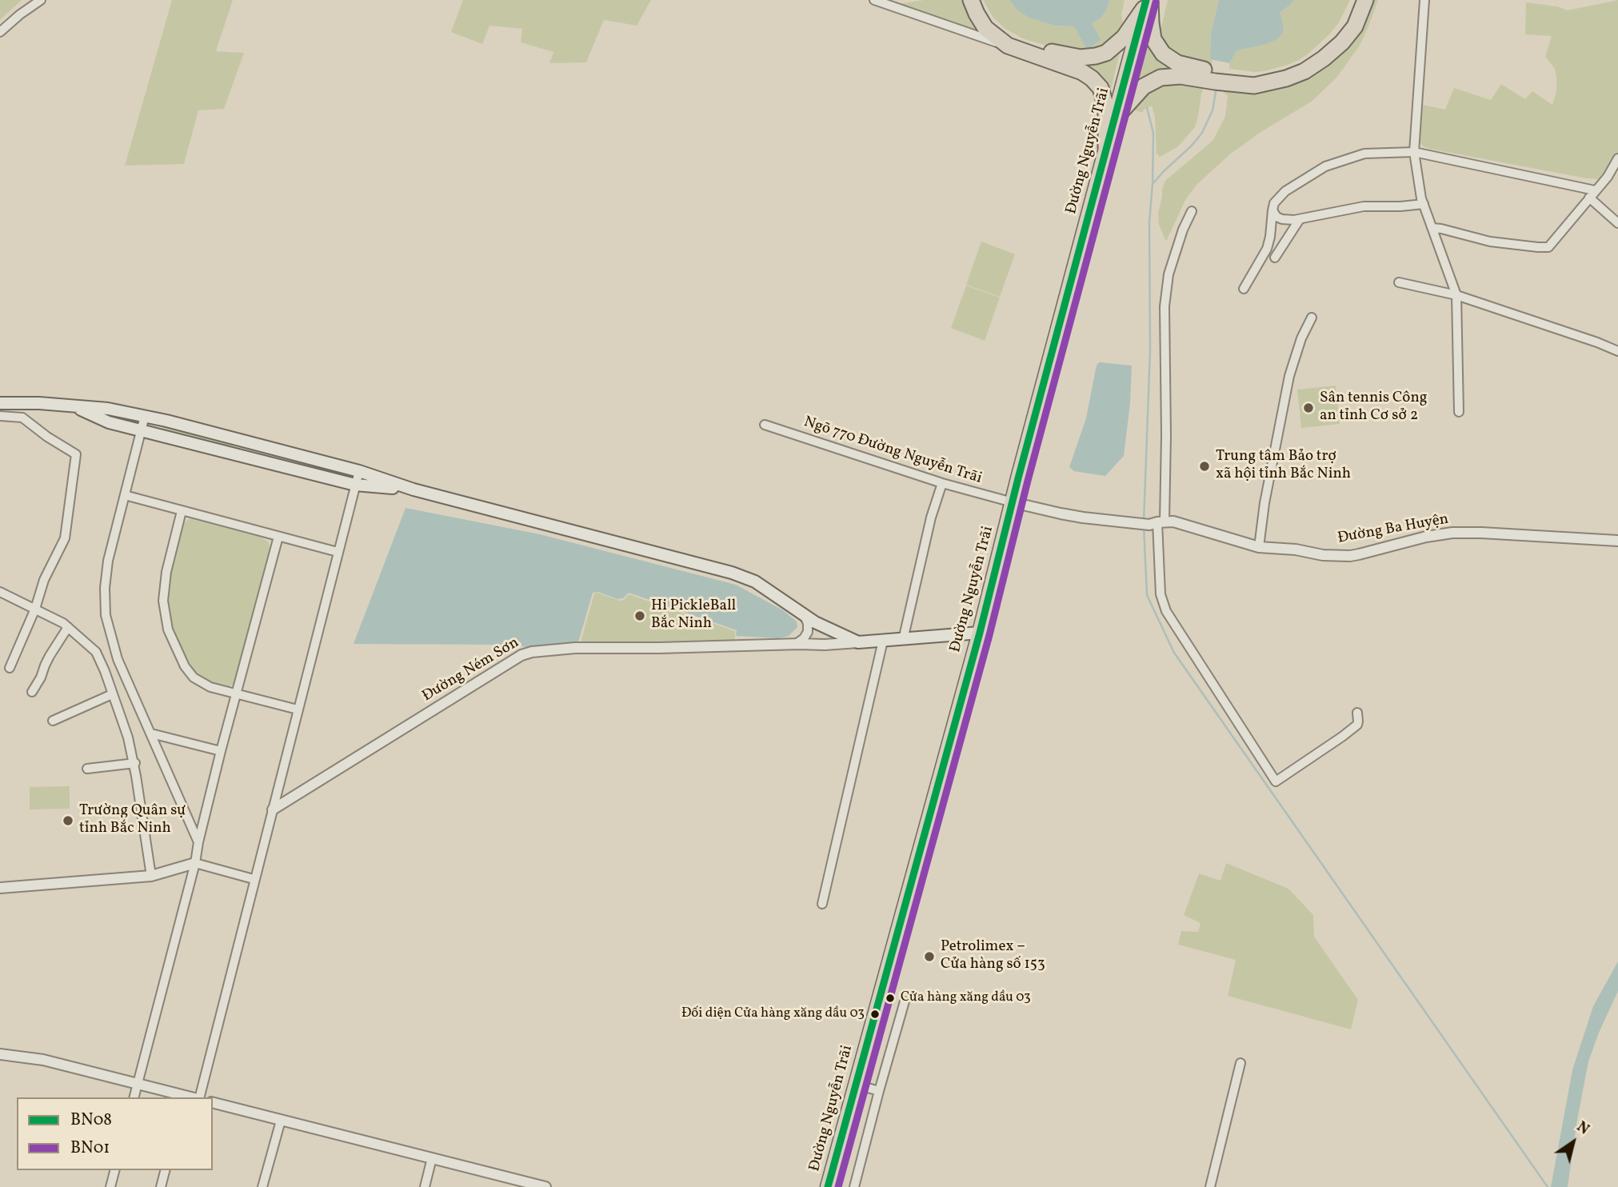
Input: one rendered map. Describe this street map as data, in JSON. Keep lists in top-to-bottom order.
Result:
{
  "streets": {
    "highway": ["Đường Nguyễn Trãi"],
    "main road": ["Đường Ném Sơn"],
    "street": ["Ngõ 770 Đường Nguyễn Trãi", "Đường Ba Huyện"]
  },
  "crossings": [
    ["Đường Nguyễn Trãi", "Ngõ 770 Đường Nguyễn Trãi"],
    ["Đường Nguyễn Trãi", "Đường Ba Huyện"],
    ["Đường Nguyễn Trãi", "Đường Ném Sơn"],
    ["Ngõ 770 Đường Nguyễn Trãi", "Đường Ba Huyện"]
  ],
  "places": [
    "Sân tennis Công an tỉnh Cơ sở 2",
    "Trung tâm Bảo trợ xã hội tỉnh Bắc Ninh",
    "Hi PickleBall Bắc Ninh",
    "Trường Quân sự tỉnh Bắc Ninh",
    "Petrolimex – Cửa hàng số 153",
    "Cửa hàng xăng dầu 03",
    "Đối diện Cửa hàng xăng dầu 03"
  ],
  "lines": ["transit line BN08", "transit line BN01"],
  "legend": ["BN08", "BN01"],
  "north": "top right"
}
